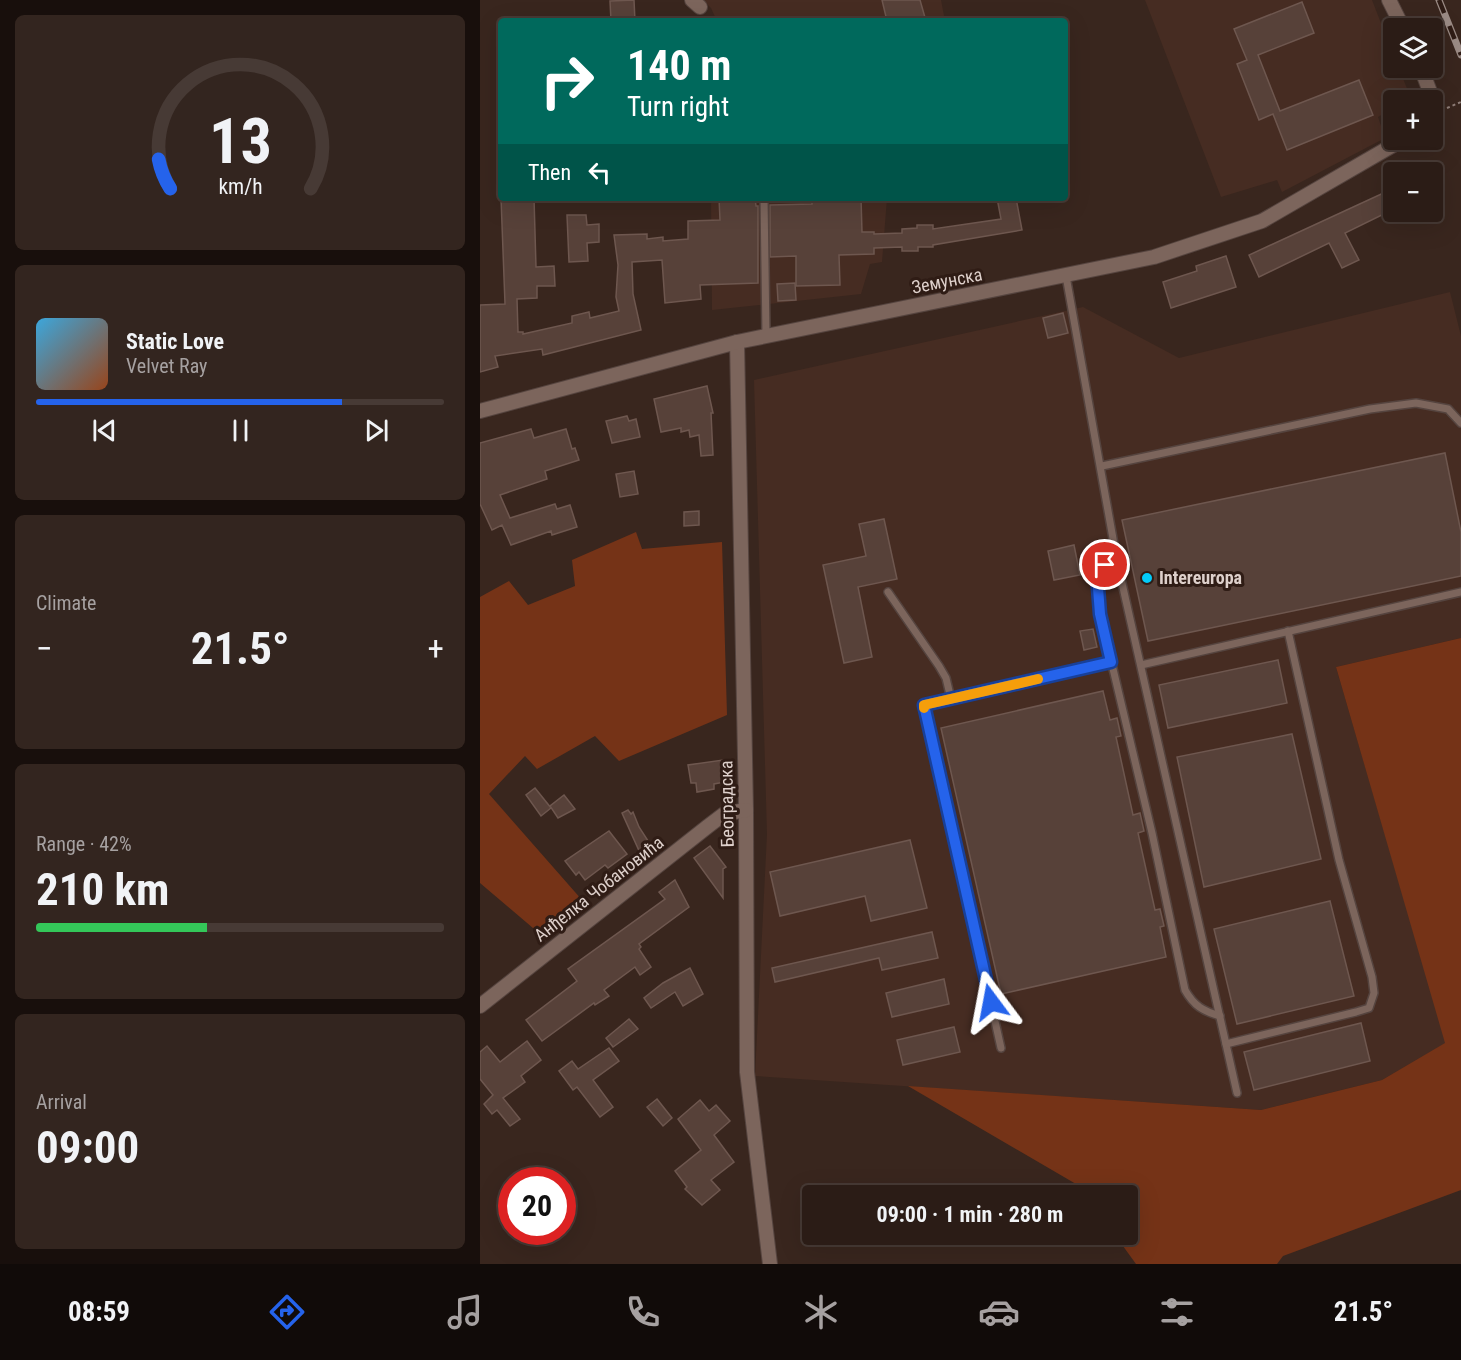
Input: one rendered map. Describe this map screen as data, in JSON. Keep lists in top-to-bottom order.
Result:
{
  "streets": {
    "street": ["Земунска", "Београдска", "Анђелка Чобановића"]
  },
  "crossings": [
    ["Земунска", "Београдска"],
    ["Београдска", "Анђелка Чобановића"]
  ],
  "places": ["Intereuropa"],
  "page": {
    "map_buttons": ["+", "−"],
    "turn": ["140 m", "Turn right"],
    "then": "Then",
    "song": ["Static Love", "Velvet Ray"],
    "tile": [
      "Climate",
      ["Range · 42%", "210 km"],
      ["Arrival", "09:00"]
    ],
    "heat": ["−", "21.5°", "+"],
    "limit": "20",
    "trip": "09:00 · 1 min · 280 m",
    "tabs": ["08:59", "21.5°"],
    "gauge": ["13", "km/h"]
  }
}
